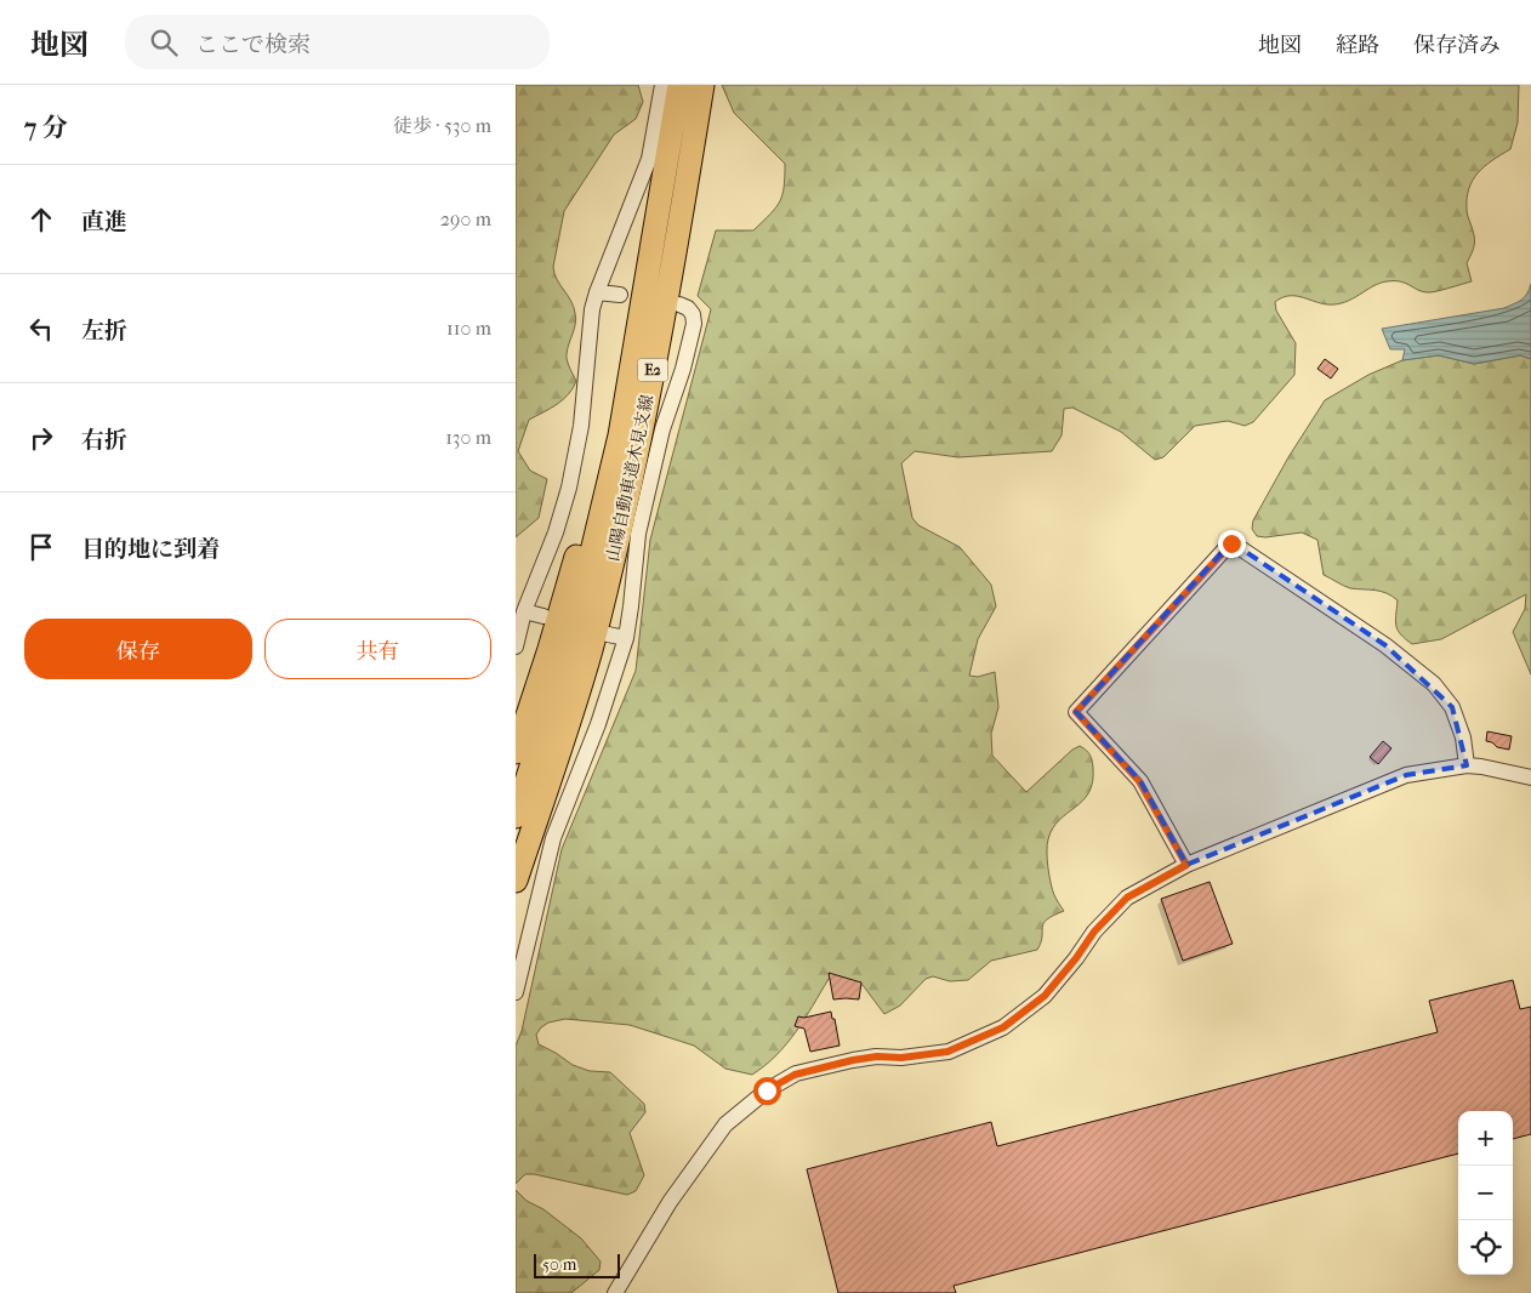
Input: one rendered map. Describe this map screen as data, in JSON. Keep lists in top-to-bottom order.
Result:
{
  "streets": {
    "highway": ["E2", "山陽自動車道木見支線"]
  },
  "scale_bar": "50 m",
  "page": {
    "header": "地図",
    "search": "ここで検索",
    "nav": ["地図", "経路", "保存済み"],
    "heading": ["7 分", "徒歩 · 530 m"],
    "list": [
      ["直進", "290 m"],
      ["左折", "110 m"],
      ["右折", "130 m"],
      "目的地に到着"
    ],
    "buttons": ["保存", "共有"],
    "map_buttons": ["+", "−"],
    "scale": "50 m"
  }
}
